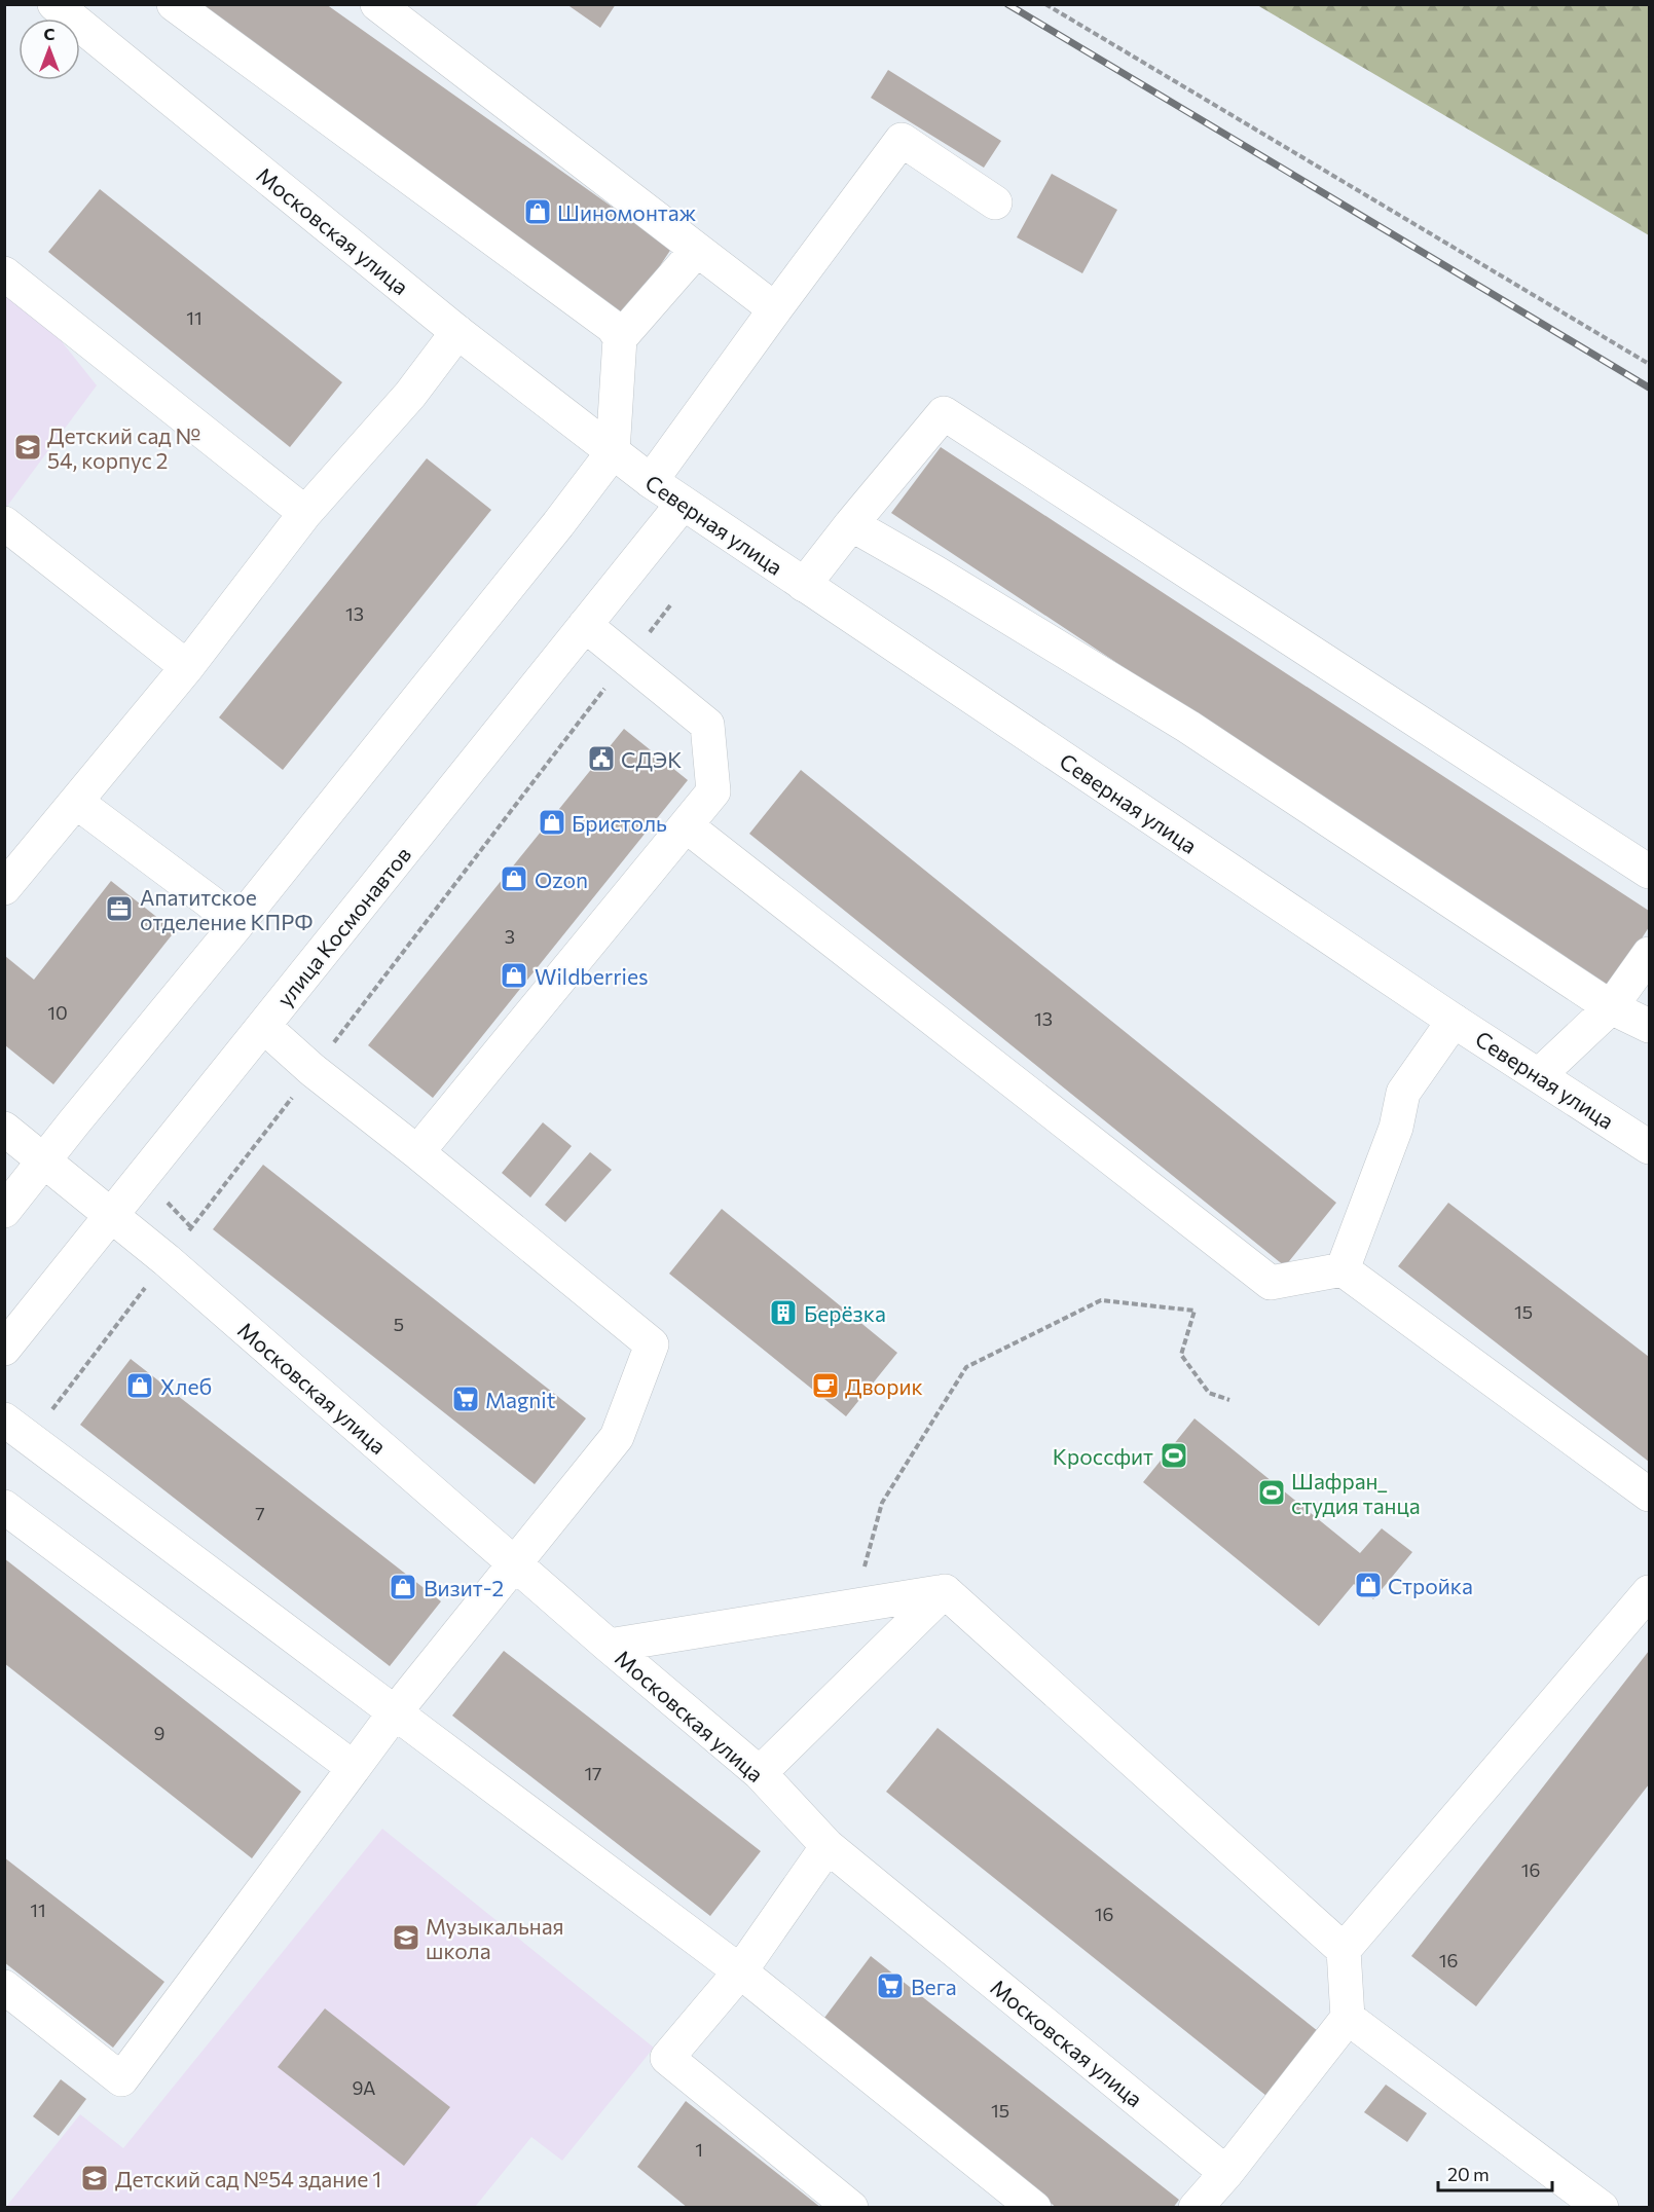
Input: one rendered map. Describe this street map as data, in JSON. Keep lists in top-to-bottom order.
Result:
{
  "streets": {
    "street": ["Московская улица", "Северная улица", "улица Космонавтов"]
  },
  "crossings": [
    ["Московская улица", "Северная улица"],
    ["Московская улица", "улица Космонавтов"],
    ["Северная улица", "улица Космонавтов"]
  ],
  "places": {
    "shop": [
      "Шиномонтаж",
      "Бристоль",
      "Ozon",
      "Wildberries",
      "Хлеб",
      "Стройка",
      "Визит-2"
    ],
    "school or university": ["Детский сад № 54, корпус 2", "Музыкальная школа", "Детский сад №54 здание 1"],
    "public building": ["СДЭК"],
    "office": ["Апатитское отделение КПРФ"],
    "building": ["Берёзка"],
    "cafe": ["Дворик"],
    "supermarket": ["Magnit", "Вега"],
    "sports": ["Кроссфит", "Шафран_ студия танца"]
  },
  "house_numbers": [
    "11",
    "13",
    "3",
    "10",
    "13",
    "15",
    "5",
    "7",
    "9",
    "17",
    "16",
    "11",
    "16",
    "16",
    "9А",
    "15",
    "1"
  ],
  "scale_bar": "20 m",
  "north": "top"
}
